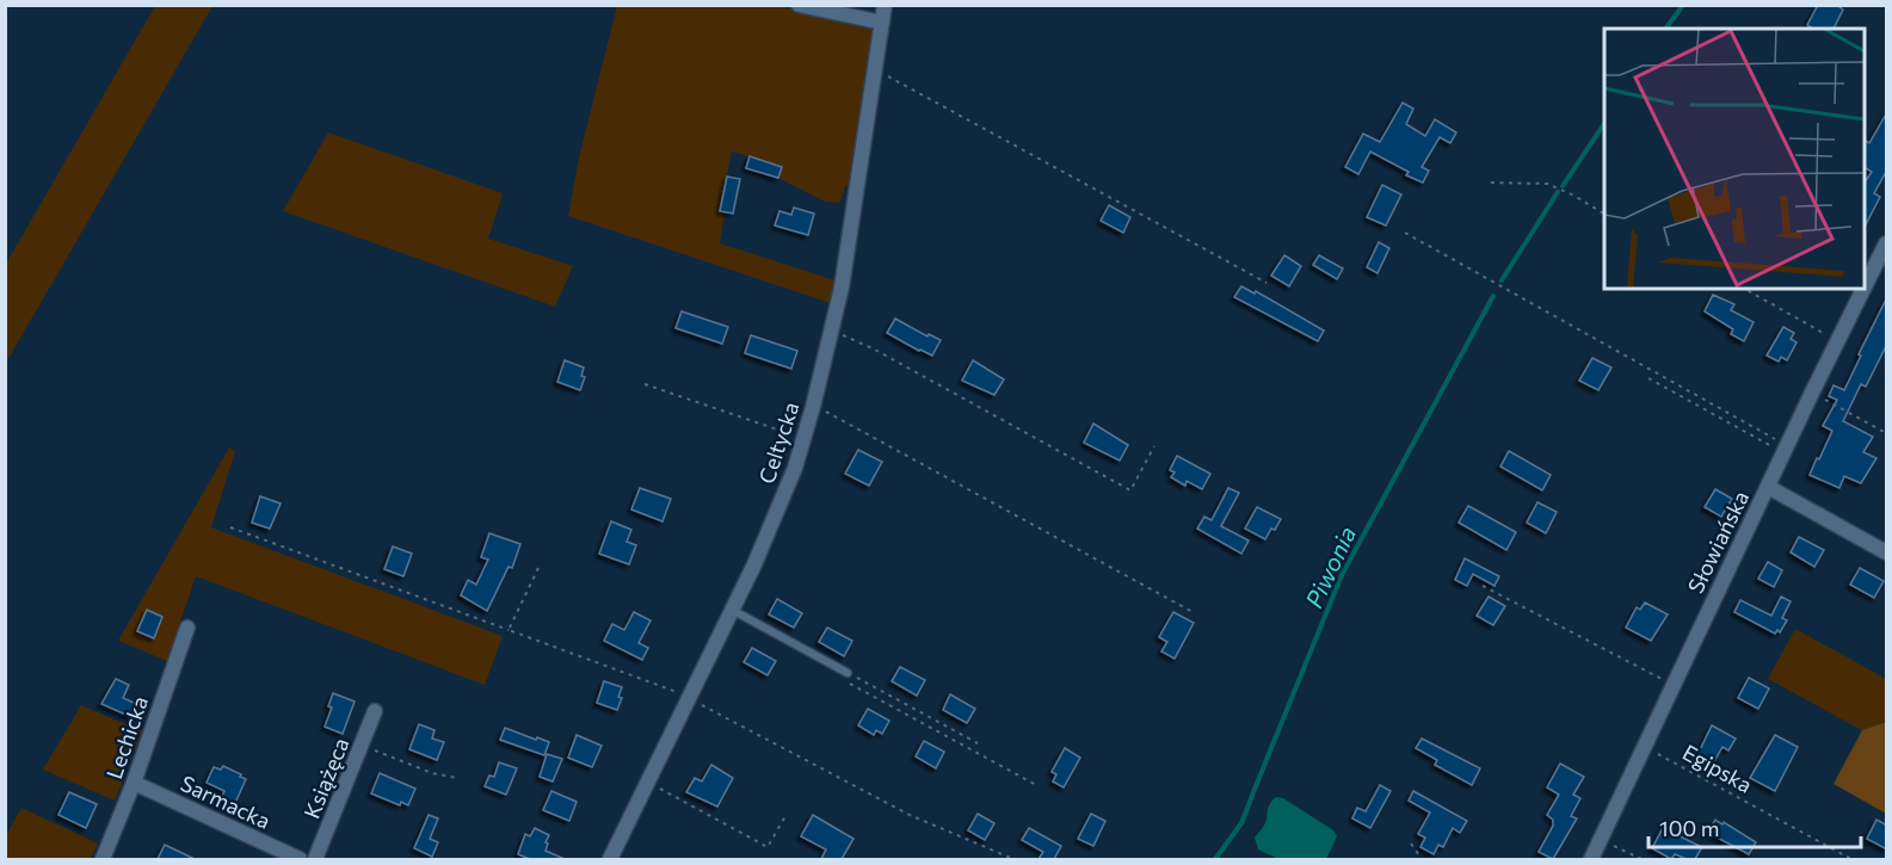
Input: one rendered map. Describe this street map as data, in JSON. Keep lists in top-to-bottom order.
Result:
{
  "streets": {
    "street": [
      "Celtycka",
      "Słowiańska",
      "Lechicka",
      "Książęca",
      "Sarmacka"
    ],
    "path": ["Egipska"]
  },
  "crossings": [
    ["Słowiańska", "Egipska"],
    ["Lechicka", "Sarmacka"]
  ],
  "water": ["Piwonia"],
  "scale_bar": "100 m"
}
